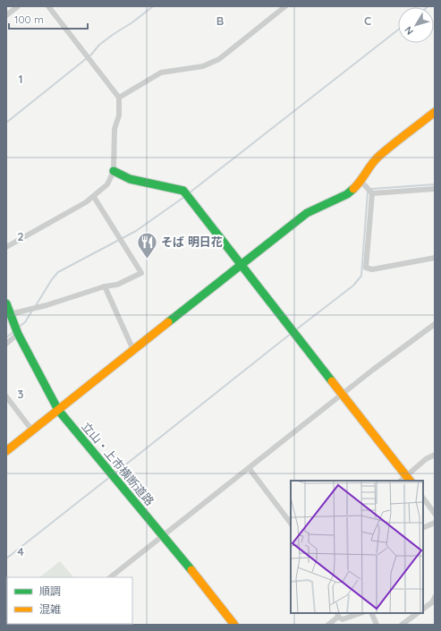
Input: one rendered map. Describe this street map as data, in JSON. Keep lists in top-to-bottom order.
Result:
{
  "streets": {
    "street": ["立山・上市横断道路"]
  },
  "places": {
    "restaurant": ["そば 明日花"]
  },
  "legend": ["順調", "混雑"],
  "scale_bar": "100 m",
  "north": "bottom left",
  "grid": {
    "columns": ["B", "C"],
    "rows": [
      "1",
      "2",
      "3",
      "4"
    ]
  }
}
